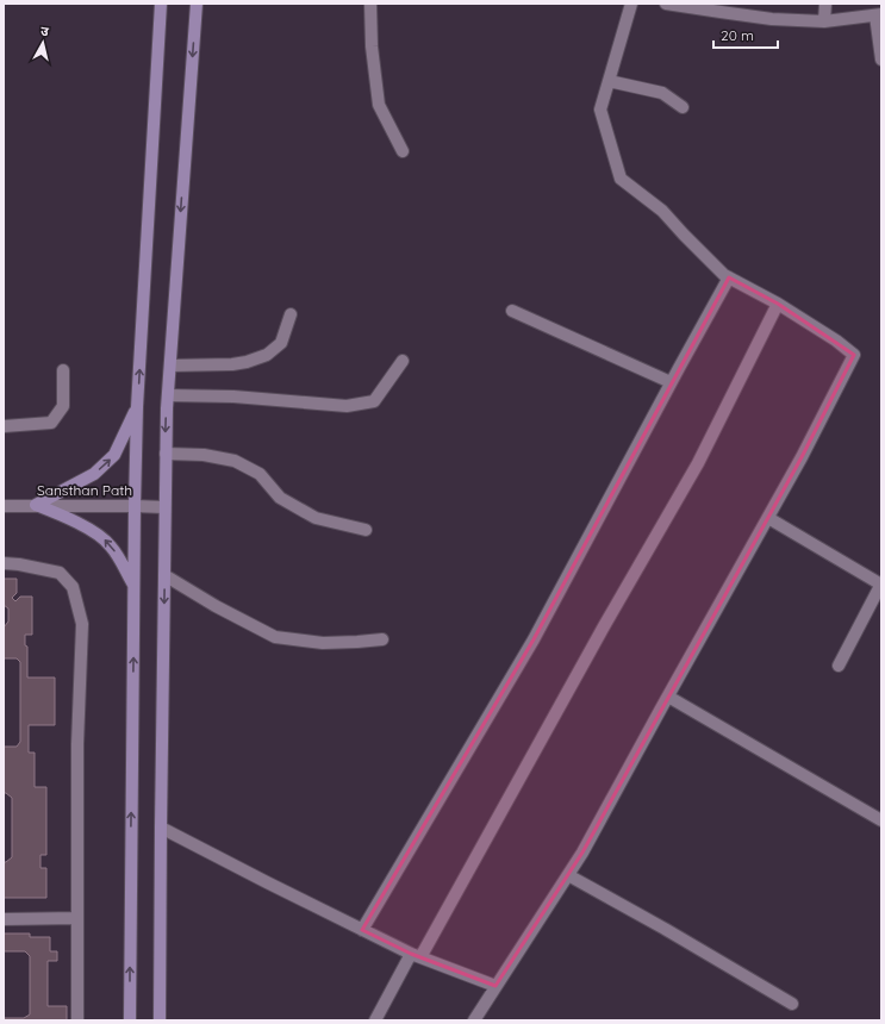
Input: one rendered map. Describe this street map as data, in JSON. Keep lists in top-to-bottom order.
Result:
{
  "streets": {
    "street": ["Sansthan Path"]
  },
  "scale_bar": "20 m",
  "north": "top"
}
